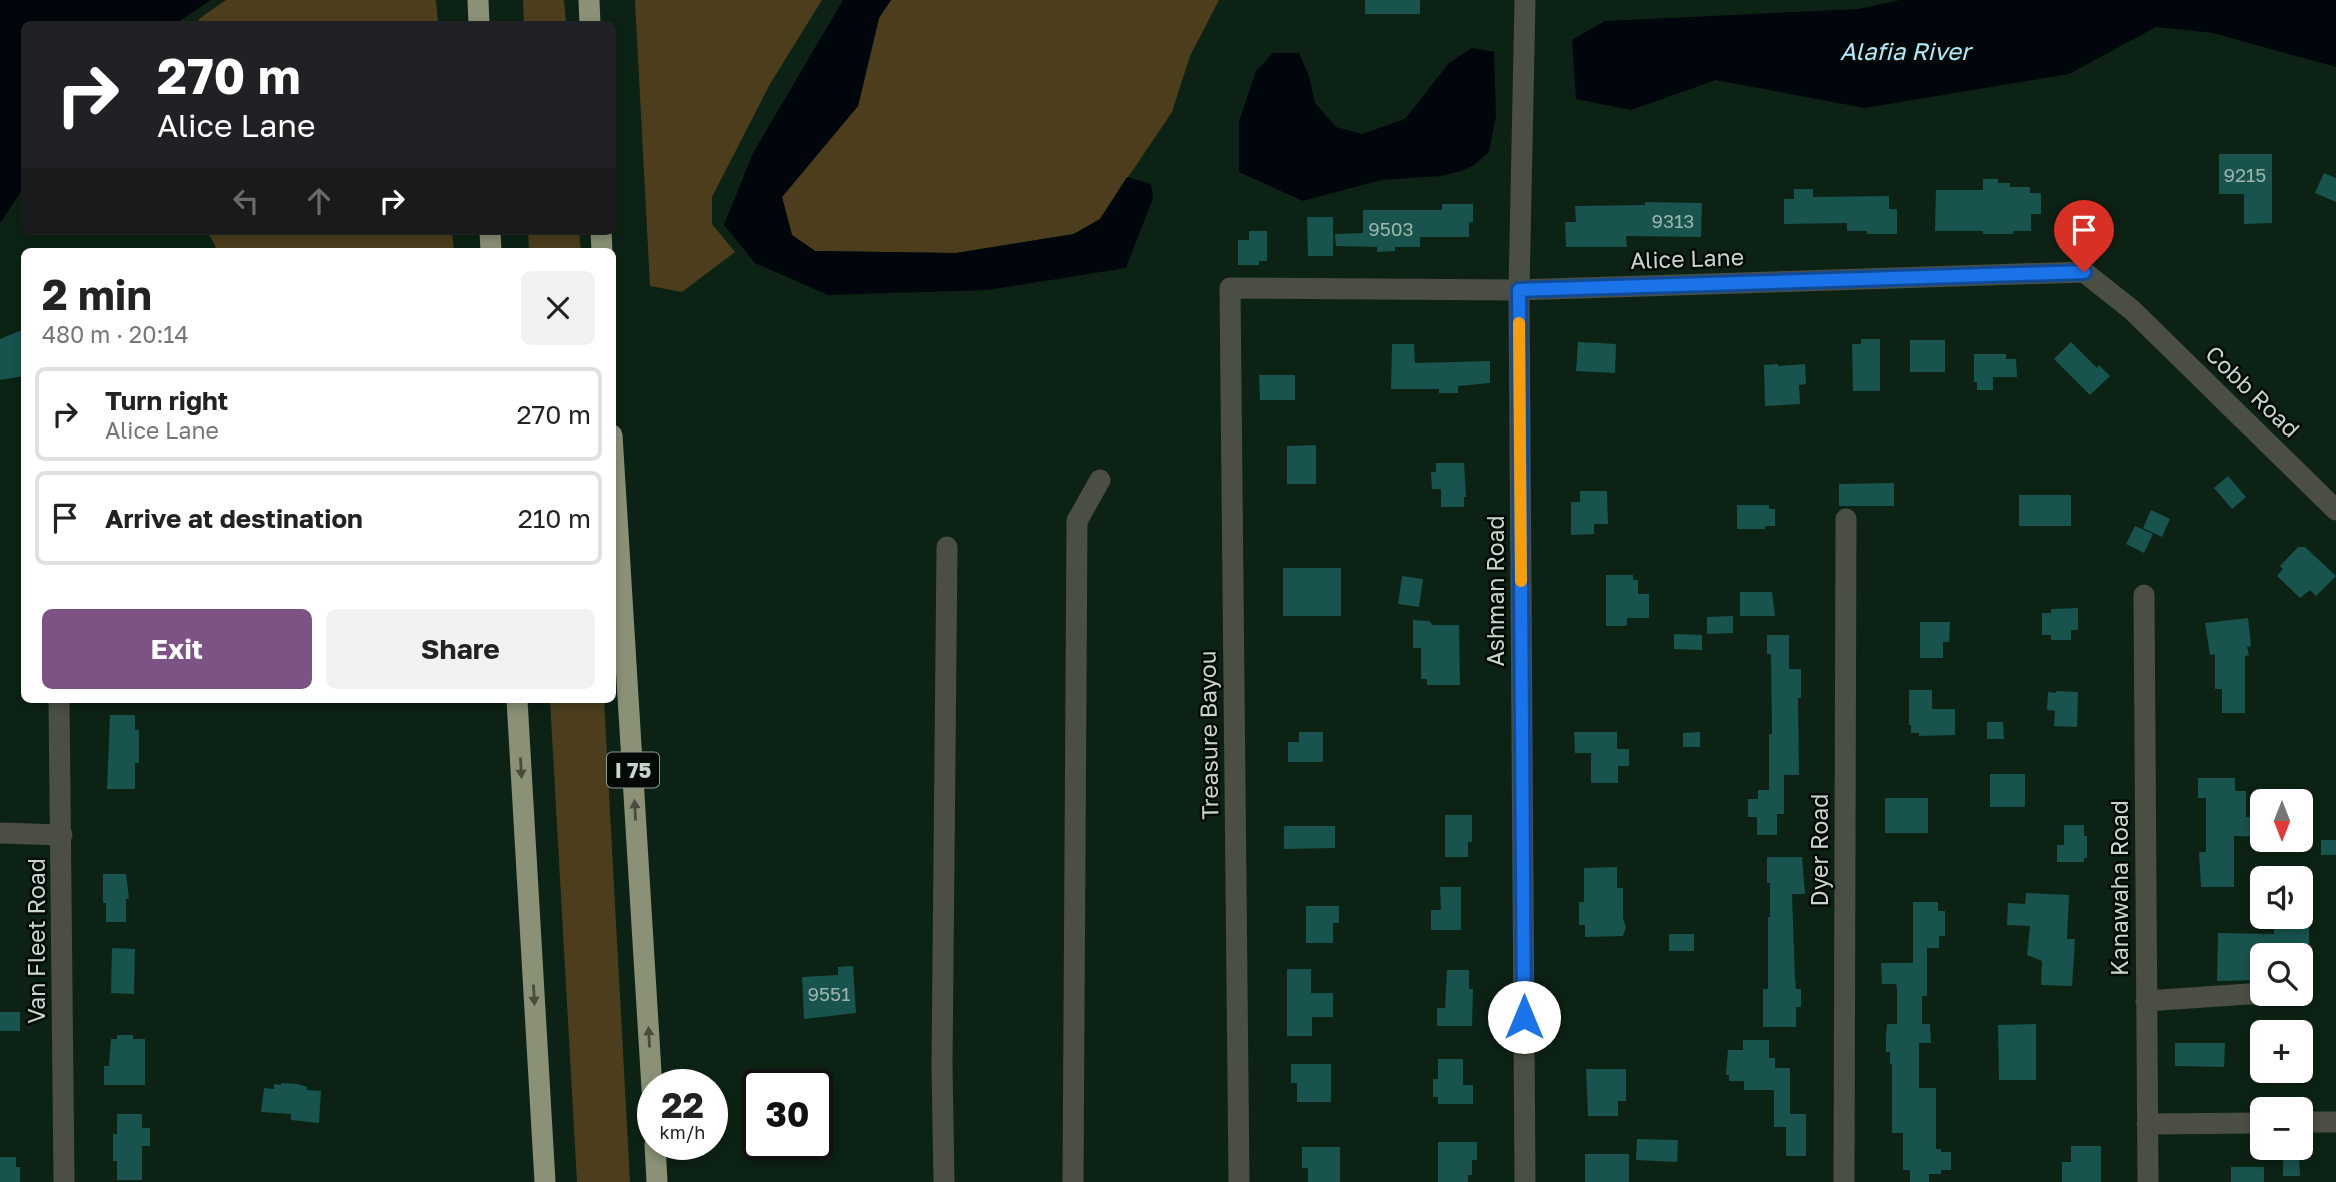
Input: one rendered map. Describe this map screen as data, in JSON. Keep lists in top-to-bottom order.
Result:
{
  "streets": {
    "highway": ["I 75"],
    "street": [
      "Alice Lane",
      "Cobb Road",
      "Ashman Road",
      "Treasure Bayou",
      "Dyer Road",
      "Kanawaha Road",
      "Van Fleet Road"
    ]
  },
  "crossings": [
    ["Alice Lane", "Cobb Road"],
    ["Alice Lane", "Ashman Road"],
    ["Alice Lane", "Treasure Bayou"]
  ],
  "water": ["Alafia River"],
  "house_numbers": [
    "9215",
    "9313",
    "9503",
    "9551"
  ],
  "north": "bottom",
  "page": {
    "turn": ["270 m", "Alice Lane"],
    "heading": ["2 min", "480 m · 20:14"],
    "list": [
      {
        "name": "Turn right",
        "note": "Alice Lane",
        "value": "270 m"
      },
      {
        "name": "Arrive at destination",
        "value": "210 m"
      }
    ],
    "buttons": ["Exit", "Share"],
    "map_buttons": ["+", "−"],
    "speed": "22 km/h",
    "limit": "30"
  }
}
